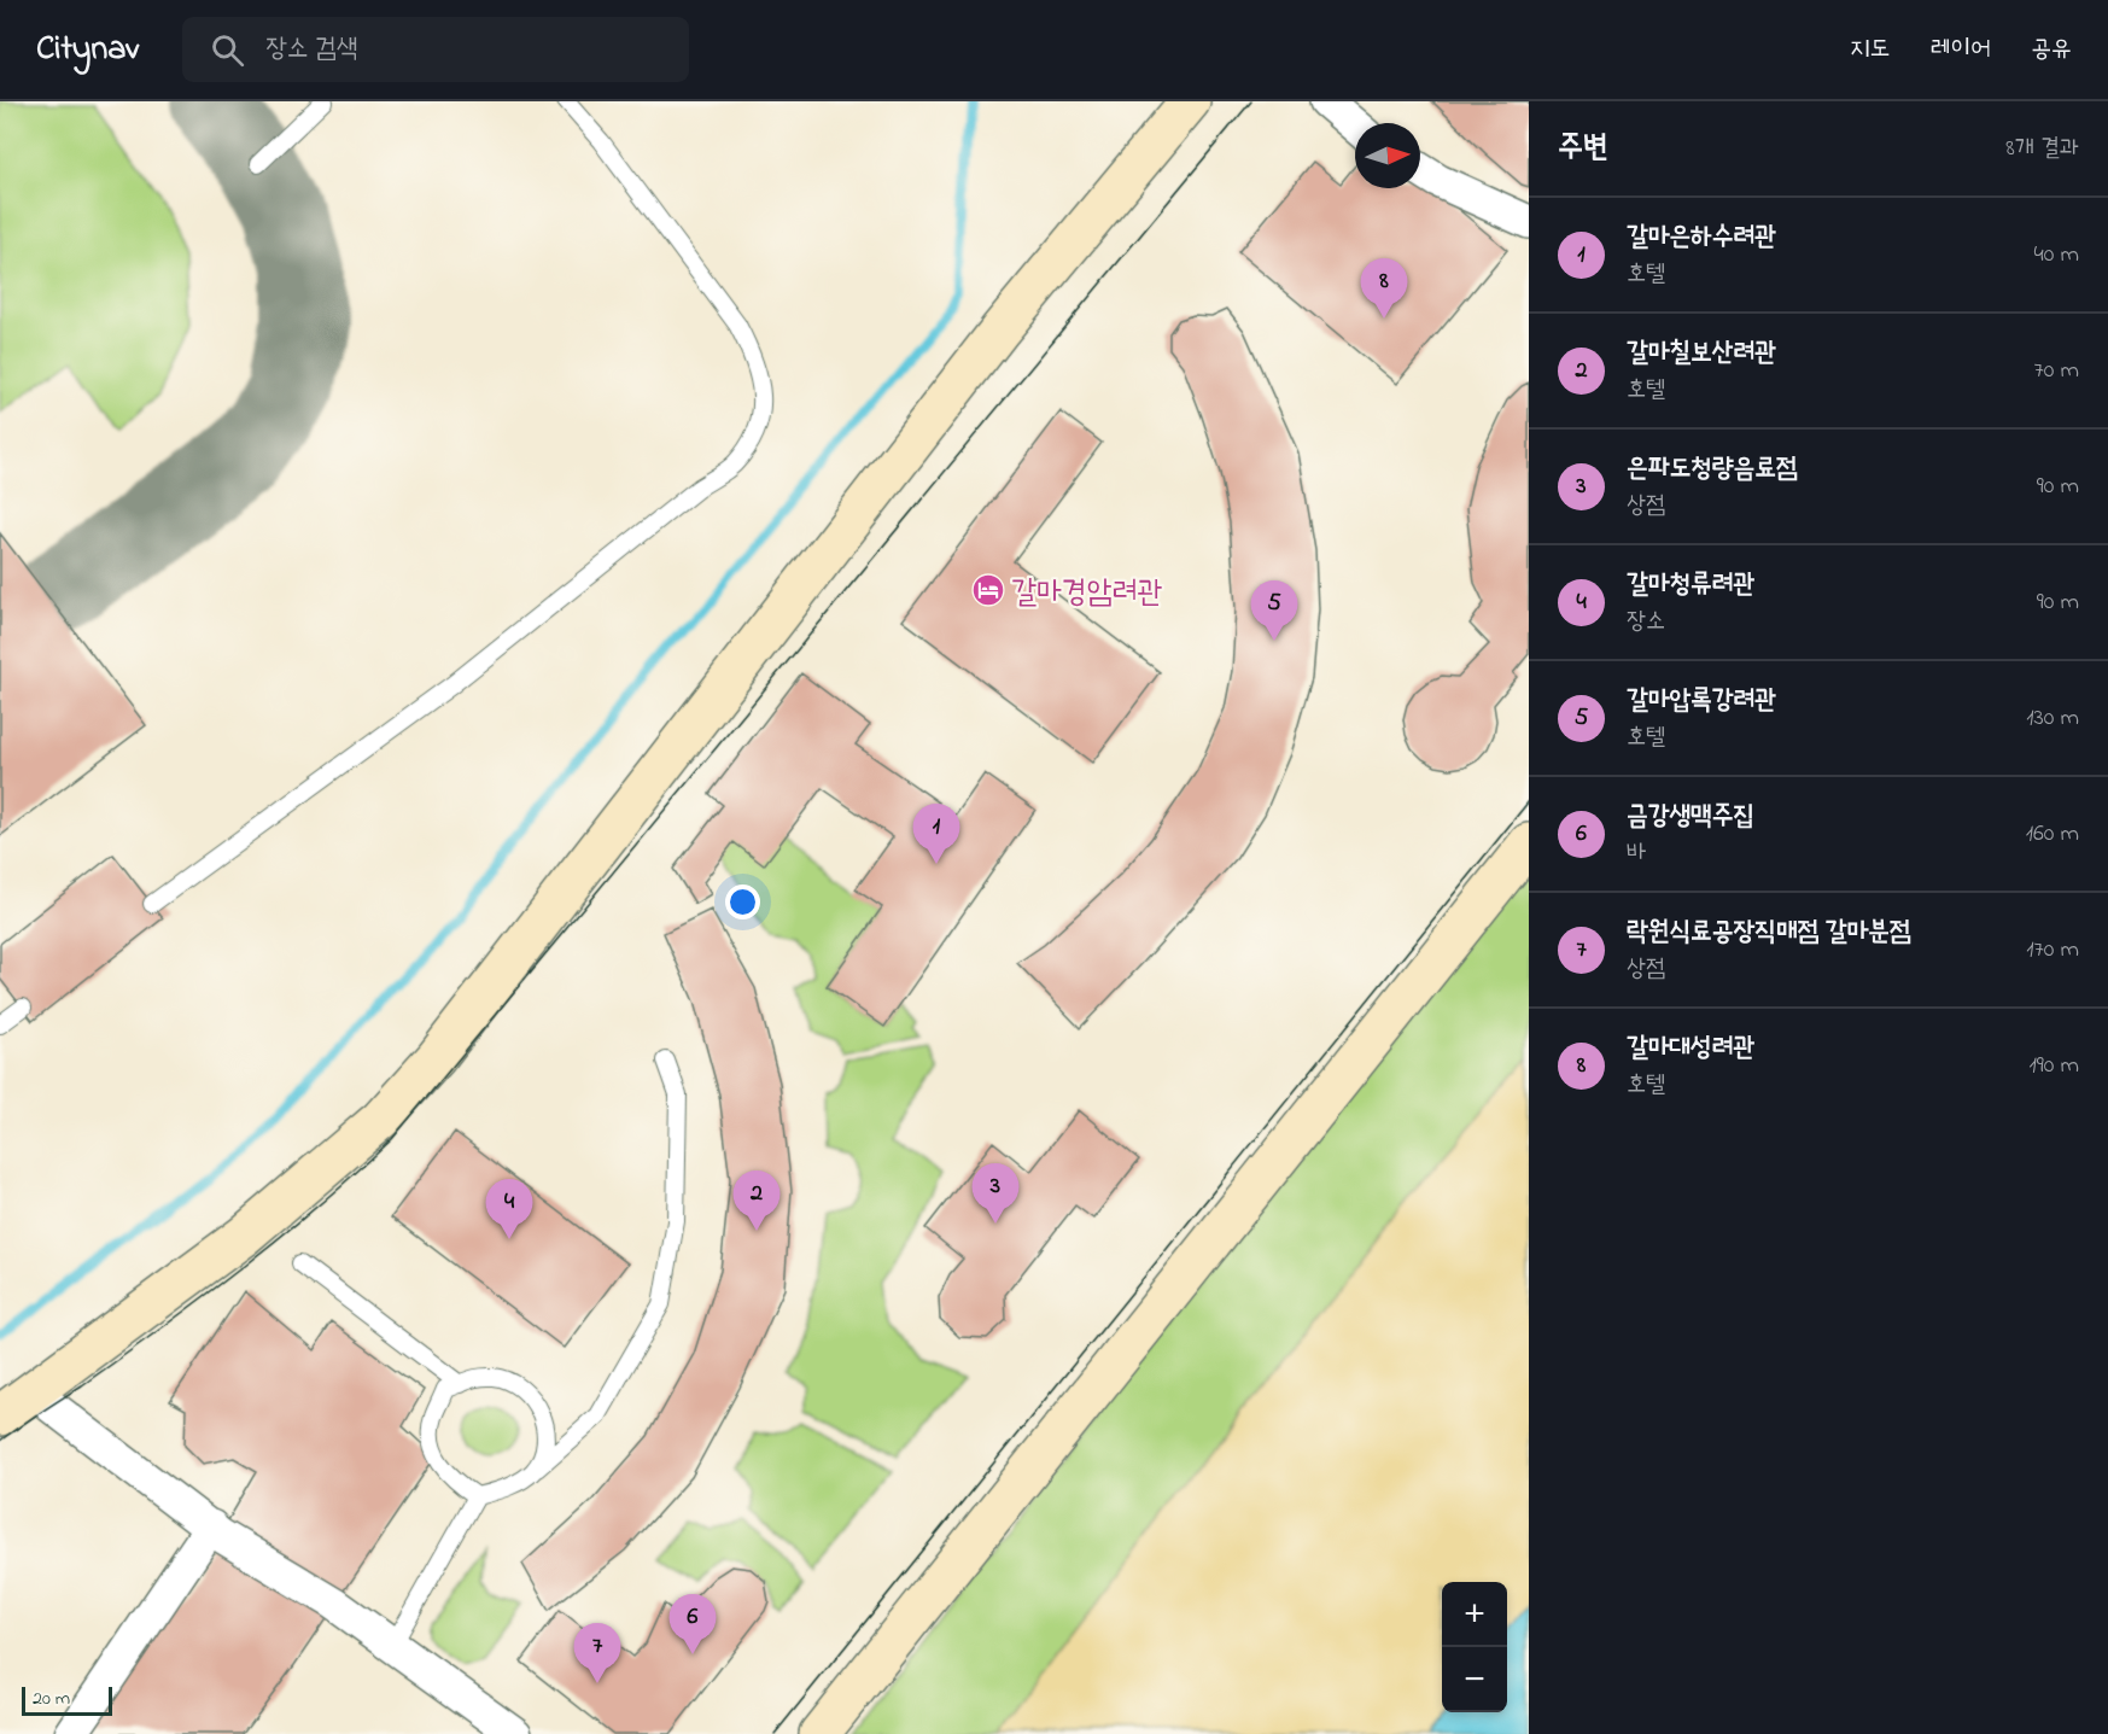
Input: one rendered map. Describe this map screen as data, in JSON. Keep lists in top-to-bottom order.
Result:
{
  "places": {
    "hotel": ["갈마경암려관"]
  },
  "scale_bar": "20 m",
  "north": "right",
  "page": {
    "header": "Citynav",
    "search": "장소 검색",
    "nav": ["지도", "레이어", "공유"],
    "heading": ["주변", "8개 결과"],
    "list": [
      {
        "mark": "1",
        "name": "갈마은하수려관",
        "note": "호텔",
        "value": "40 m"
      },
      {
        "mark": "2",
        "name": "갈마칠보산려관",
        "note": "호텔",
        "value": "70 m"
      },
      {
        "mark": "3",
        "name": "은파도청량음료점",
        "note": "상점",
        "value": "90 m"
      },
      {
        "mark": "4",
        "name": "갈마청류려관",
        "note": "장소",
        "value": "90 m"
      },
      {
        "mark": "5",
        "name": "갈마압록강려관",
        "note": "호텔",
        "value": "130 m"
      },
      {
        "mark": "6",
        "name": "금강생맥주집",
        "note": "바",
        "value": "160 m"
      },
      {
        "mark": "7",
        "name": "락원식료공장직매점 갈마분점",
        "note": "상점",
        "value": "170 m"
      },
      {
        "mark": "8",
        "name": "갈마대성려관",
        "note": "호텔",
        "value": "190 m"
      }
    ],
    "pins": [
      "8",
      "5",
      "1",
      "3",
      "2",
      "4",
      "6",
      "7"
    ],
    "map_buttons": ["+", "−"],
    "scale": "20 m"
  }
}
